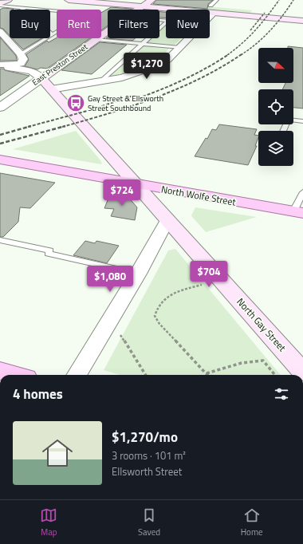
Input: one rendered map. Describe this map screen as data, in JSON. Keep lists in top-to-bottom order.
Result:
{
  "streets": {
    "main road": ["East Preston Street", "North Wolfe Street", "North Gay Street"]
  },
  "crossings": [
    ["East Preston Street", "North Gay Street"],
    ["North Wolfe Street", "North Gay Street"]
  ],
  "places": {
    "bus stop": ["Gay Street & Ellsworth Street Southbound"]
  },
  "north": "right",
  "page": {
    "chip": [
      "Buy",
      "Rent",
      "Filters",
      "New"
    ],
    "price": [
      "$1,270",
      "$724",
      "$704",
      "$1,080"
    ],
    "heading": "4 homes",
    "list": [
      {
        "name": "$1,270/mo",
        "note": "3 rooms · 101 m² · Ellsworth Street"
      }
    ],
    "tabs": ["Map", "Saved", "Home"]
  }
}
